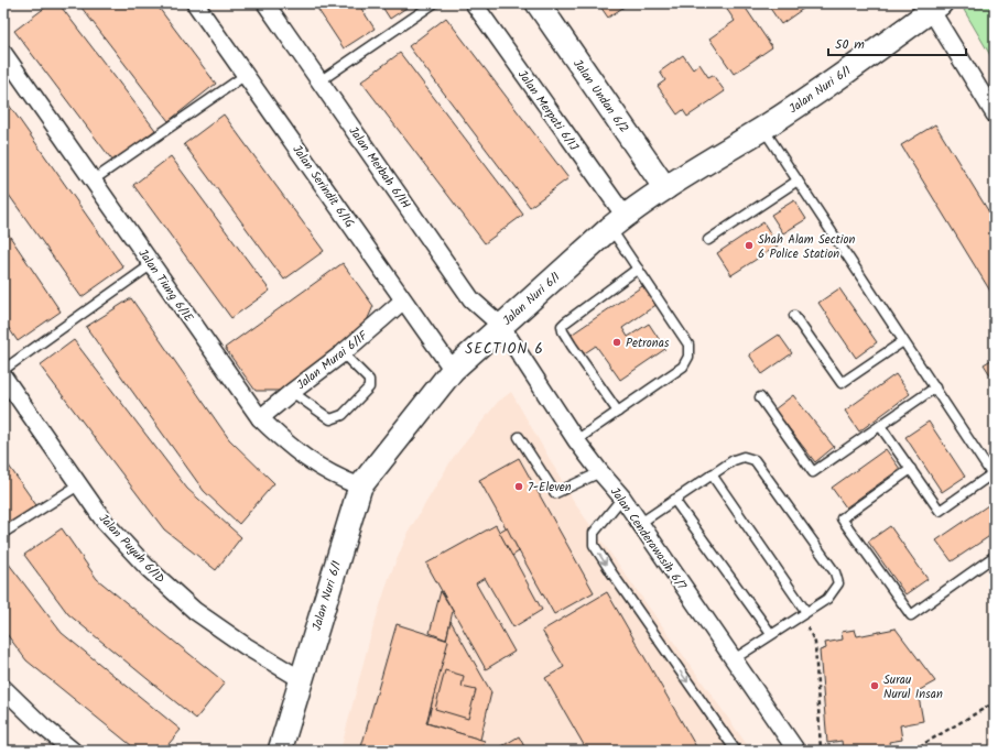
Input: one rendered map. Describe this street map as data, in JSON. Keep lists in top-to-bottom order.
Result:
{
  "streets": {
    "street": [
      "Jalan Nuri 6/1",
      "Jalan Undan 6/2",
      "Jalan Merpati 6/1J",
      "Jalan Merbah 6/1H",
      "Jalan Serindit 6/1G",
      "Jalan Tiung 6/1E",
      "Jalan Murai 6/1F",
      "Jalan Cenderawasih 6/7",
      "Jalan Puyuh 6/1D"
    ]
  },
  "crossings": [
    ["Jalan Nuri 6/1", "Jalan Undan 6/2"],
    ["Jalan Nuri 6/1", "Jalan Merpati 6/1J"],
    ["Jalan Nuri 6/1", "Jalan Merbah 6/1H"],
    ["Jalan Nuri 6/1", "Jalan Serindit 6/1G"],
    ["Jalan Nuri 6/1", "Jalan Tiung 6/1E"],
    ["Jalan Nuri 6/1", "Jalan Cenderawasih 6/7"],
    ["Jalan Nuri 6/1", "Jalan Puyuh 6/1D"],
    ["Jalan Merbah 6/1H", "Jalan Cenderawasih 6/7"],
    ["Jalan Serindit 6/1G", "Jalan Murai 6/1F"],
    ["Jalan Tiung 6/1E", "Jalan Murai 6/1F"]
  ],
  "districts": ["SECTION 6"],
  "places": [
    "Shah Alam Section 6 Police Station",
    "Petronas",
    "7-Eleven",
    "Surau Nurul Insan"
  ],
  "scale_bar": "50 m"
}
